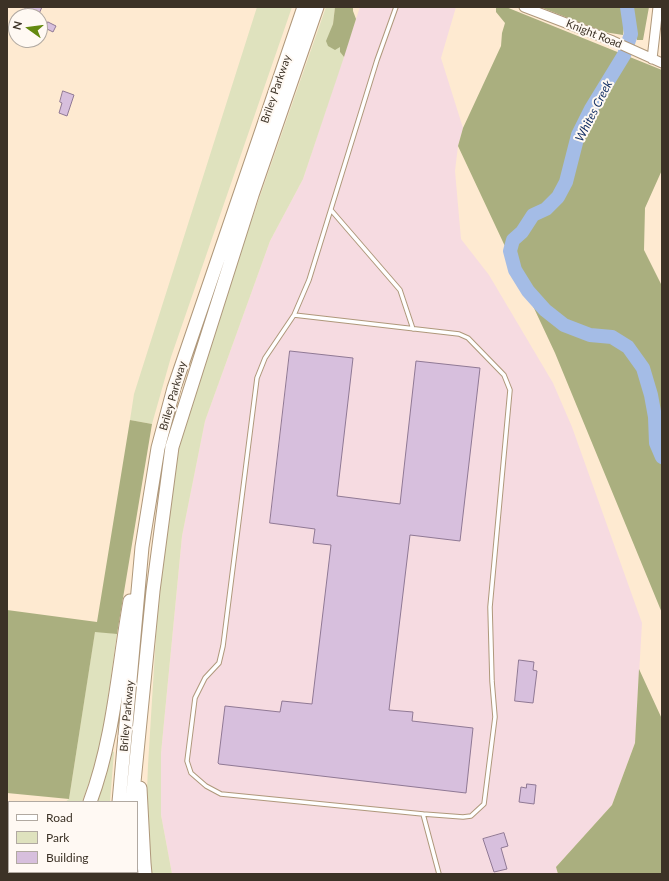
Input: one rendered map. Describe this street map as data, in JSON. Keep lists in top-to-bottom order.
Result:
{
  "streets": {
    "highway": ["Briley Parkway"],
    "street": ["Knight Road"]
  },
  "water": ["Whites Creek"],
  "legend": ["Road", "Park", "Building"],
  "north": "left"
}
